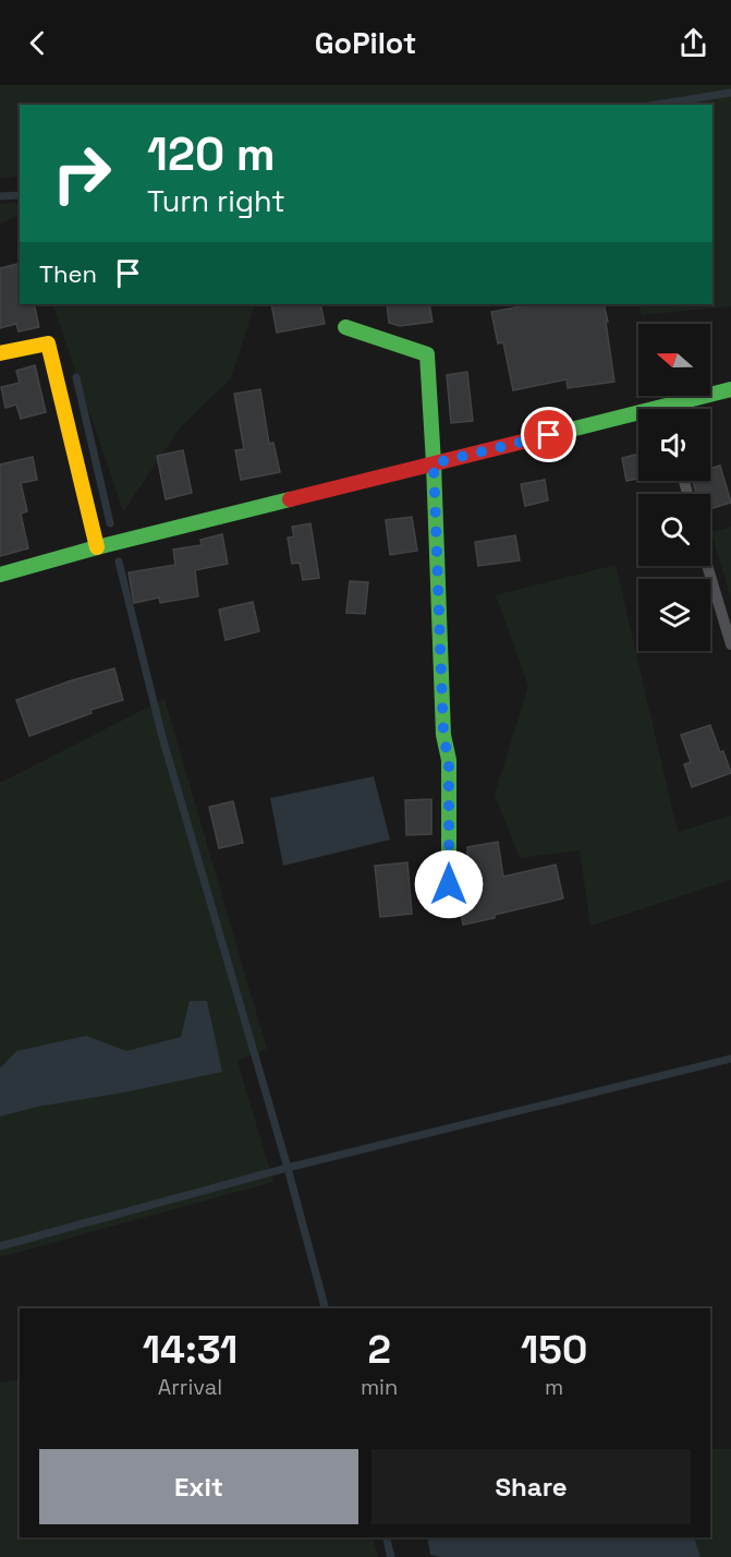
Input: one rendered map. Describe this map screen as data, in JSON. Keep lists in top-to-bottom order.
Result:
{
  "north": "left",
  "page": {
    "header": "GoPilot",
    "turn": ["120 m", "Turn right"],
    "then": "Then",
    "eta": [
      "14:31",
      "Arrival",
      "2",
      "min",
      "150",
      "m"
    ],
    "buttons": ["Exit", "Share"]
  }
}
